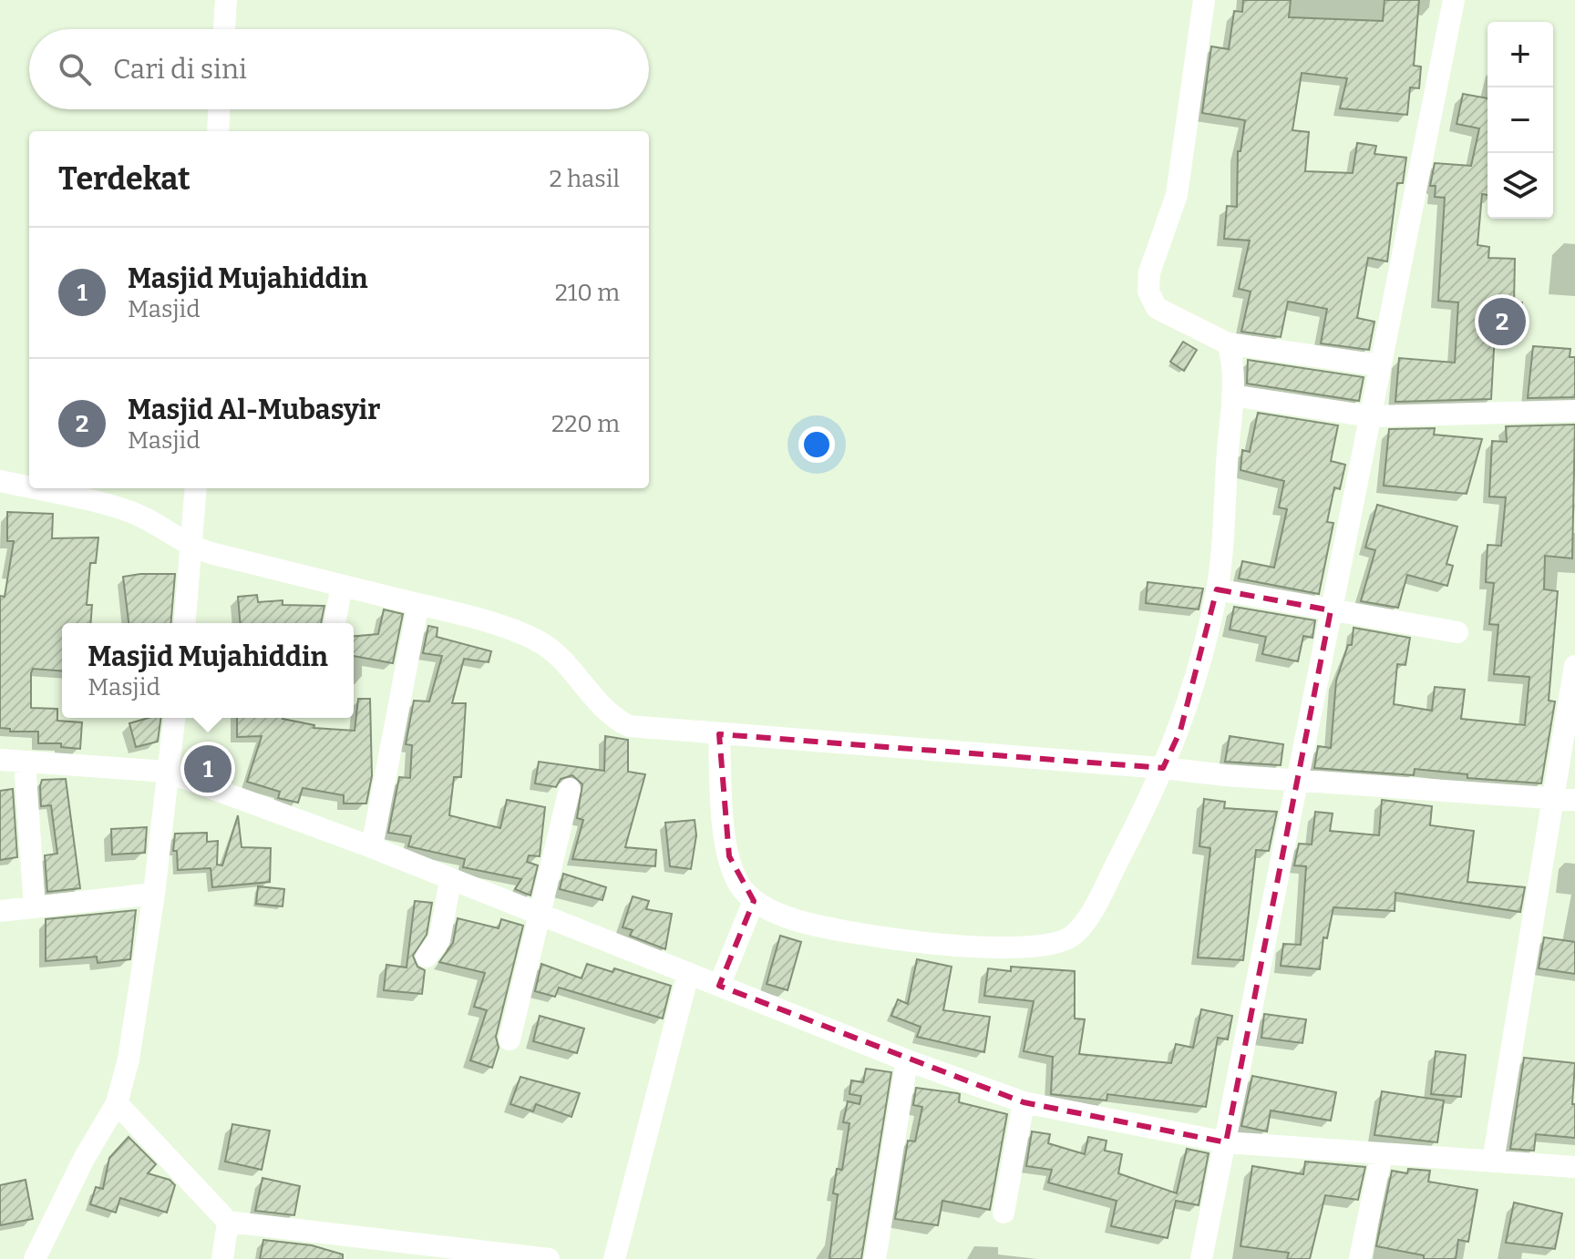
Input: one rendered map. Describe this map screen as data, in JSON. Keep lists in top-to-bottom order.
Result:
{
  "page": {
    "map_buttons": ["+", "−"],
    "search": "Cari di sini",
    "heading": ["Terdekat", "2 hasil"],
    "list": [
      {
        "mark": "1",
        "name": "Masjid Mujahiddin",
        "note": "Masjid",
        "value": "210 m"
      },
      {
        "mark": "2",
        "name": "Masjid Al-Mubasyir",
        "note": "Masjid",
        "value": "220 m"
      }
    ],
    "pins": ["2", "1"],
    "popup": ["Masjid Mujahiddin", "Masjid"]
  }
}
